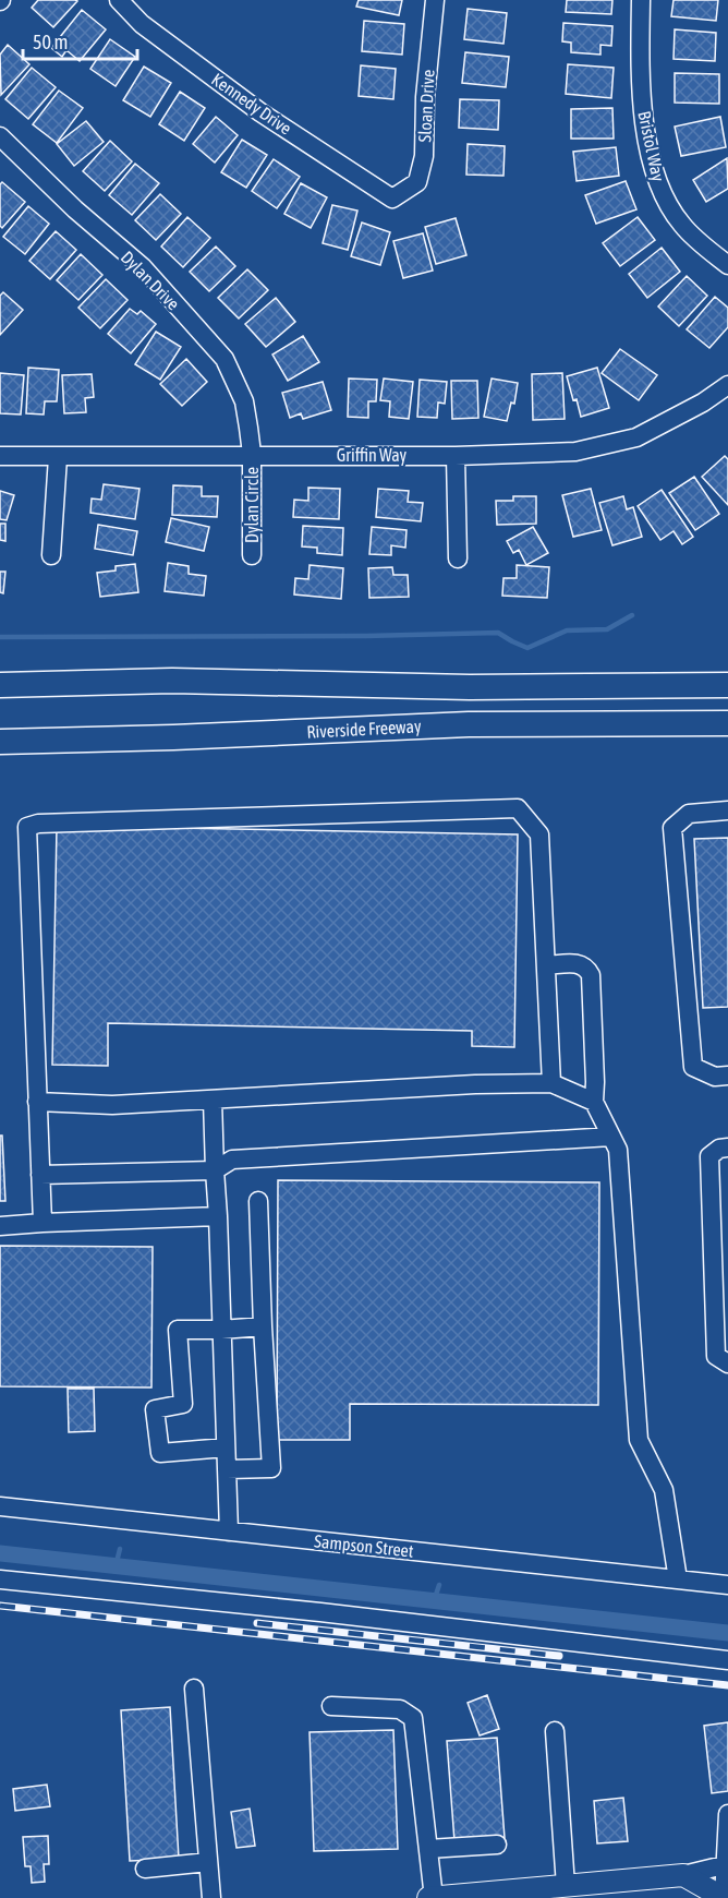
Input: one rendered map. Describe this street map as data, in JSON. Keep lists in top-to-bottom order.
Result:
{
  "streets": {
    "highway": ["Riverside Freeway"],
    "street": [
      "Kennedy Drive",
      "Sloan Drive",
      "Bristol Way",
      "Dylan Drive",
      "Griffin Way",
      "Dylan Circle",
      "Sampson Street"
    ]
  },
  "crossings": [
    ["Kennedy Drive", "Sloan Drive"],
    ["Dylan Drive", "Griffin Way"],
    ["Dylan Drive", "Dylan Circle"],
    ["Griffin Way", "Dylan Circle"]
  ],
  "scale_bar": "50 m"
}
